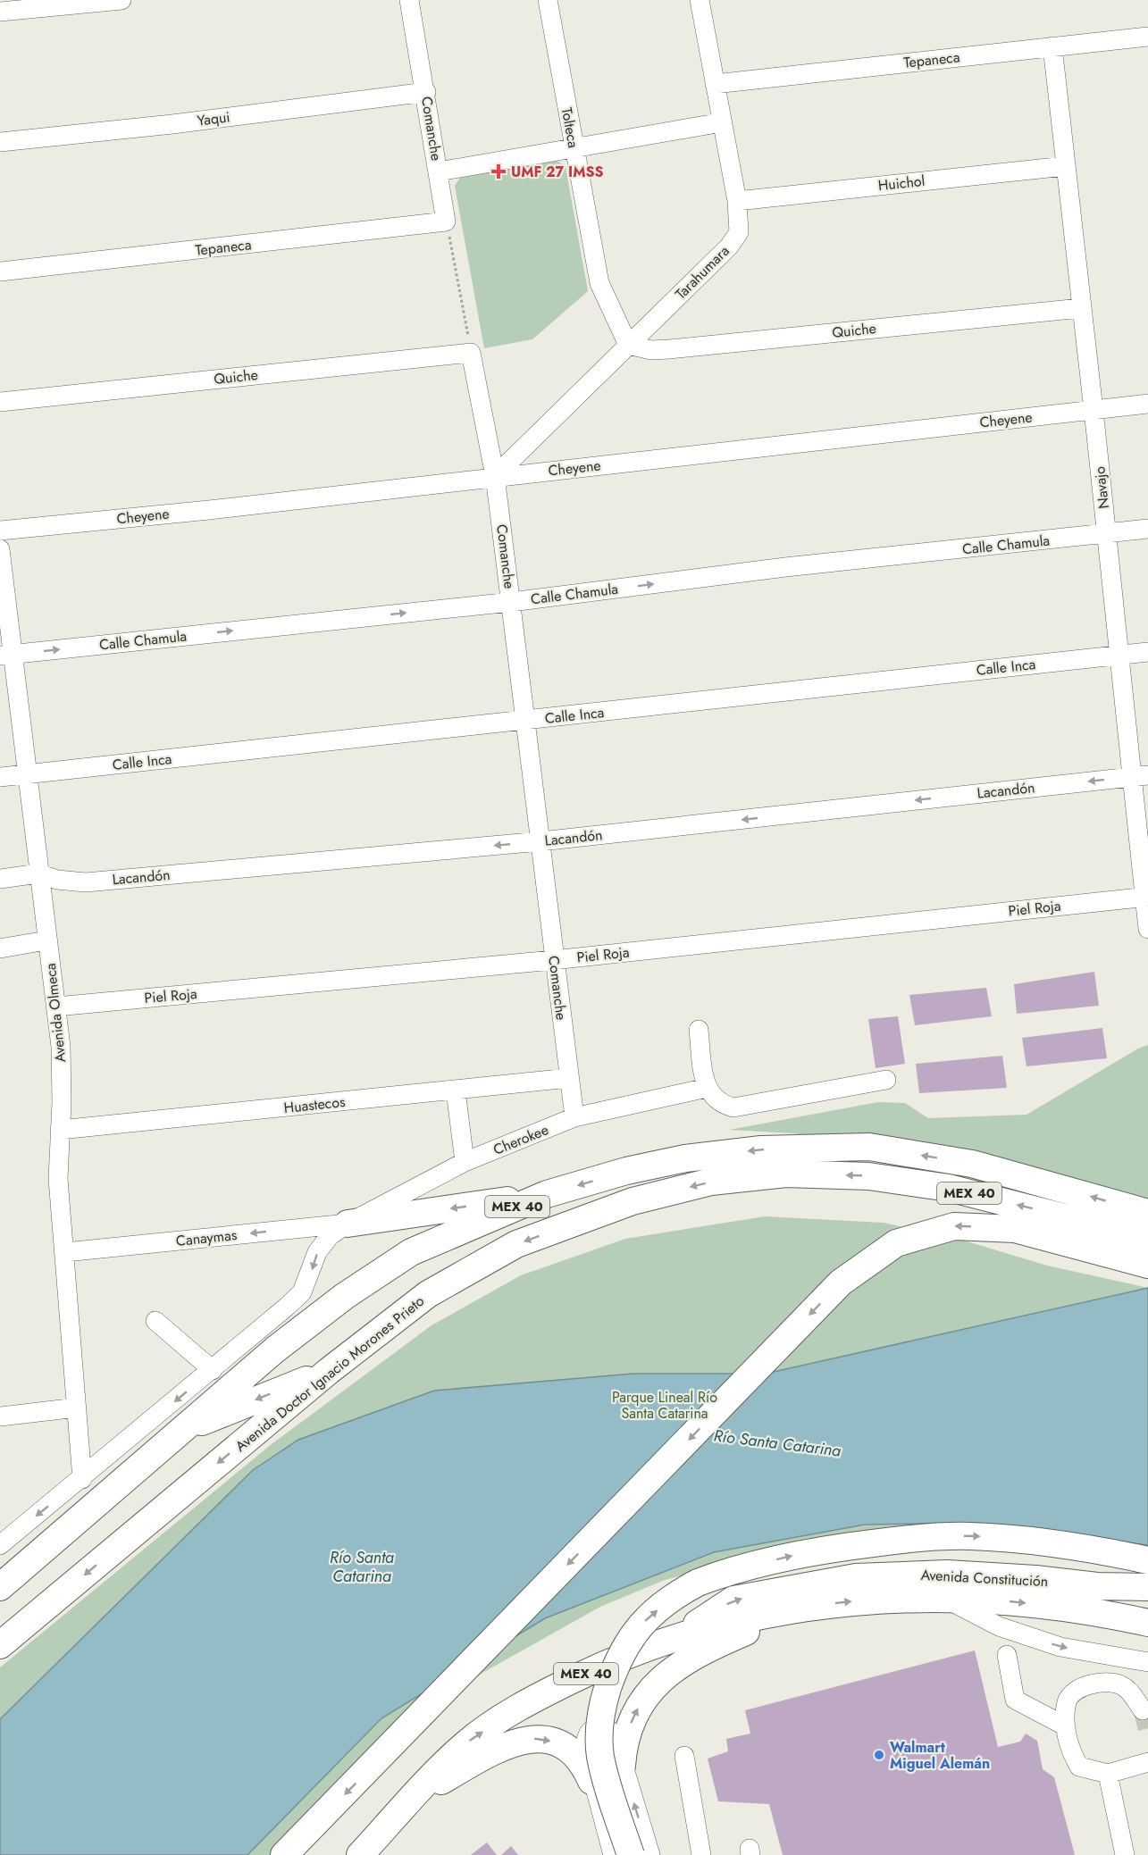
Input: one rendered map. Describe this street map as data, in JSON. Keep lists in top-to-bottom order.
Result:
{
  "streets": {
    "highway": ["MEX 40", "Avenida Doctor Ignacio Morones Prieto", "Avenida Constitución"],
    "street": [
      "Tepaneca",
      "Yaqui",
      "Tolteca",
      "Comanche",
      "Huichol",
      "Tarahumara",
      "Quiche",
      "Cheyene",
      "Navajo",
      "Calle Chamula",
      "Calle Inca",
      "Lacandón",
      "Piel Roja",
      "Avenida Olmeca",
      "Huastecos",
      "Cherokee",
      "Canaymas"
    ]
  },
  "crossings": [
    ["Tepaneca", "Comanche"],
    ["Tepaneca", "Tarahumara"],
    ["Tepaneca", "Navajo"],
    ["Yaqui", "Comanche"],
    ["Tolteca", "Tarahumara"],
    ["Tolteca", "Quiche"],
    ["Comanche", "Tarahumara"],
    ["Comanche", "Quiche"],
    ["Comanche", "Cheyene"],
    ["Comanche", "Calle Chamula"],
    ["Comanche", "Calle Inca"],
    ["Comanche", "Lacandón"],
    ["Comanche", "Piel Roja"],
    ["Comanche", "Huastecos"],
    ["Comanche", "Cherokee"],
    ["Huichol", "Tarahumara"],
    ["Huichol", "Navajo"],
    ["Tarahumara", "Quiche"],
    ["Tarahumara", "Cheyene"],
    ["Quiche", "Navajo"],
    ["Cheyene", "Navajo"],
    ["Navajo", "Calle Chamula"],
    ["Navajo", "Calle Inca"],
    ["Navajo", "Lacandón"],
    ["Navajo", "Piel Roja"],
    ["Calle Chamula", "Avenida Olmeca"],
    ["Calle Inca", "Avenida Olmeca"],
    ["Lacandón", "Avenida Olmeca"],
    ["Piel Roja", "Avenida Olmeca"],
    ["Avenida Olmeca", "Huastecos"],
    ["Avenida Olmeca", "Canaymas"],
    ["Cherokee", "Canaymas"],
    ["MEX 40", "Avenida Constitución"]
  ],
  "one_way": ["Calle Chamula", "Lacandón", "Canaymas"],
  "water": ["Río Santa Catarina"],
  "parks": ["Parque Lineal Río Santa Catarina"],
  "places": {
    "health": ["UMF 27 IMSS"],
    "other": ["Walmart Miguel Alemán"]
  }
}
